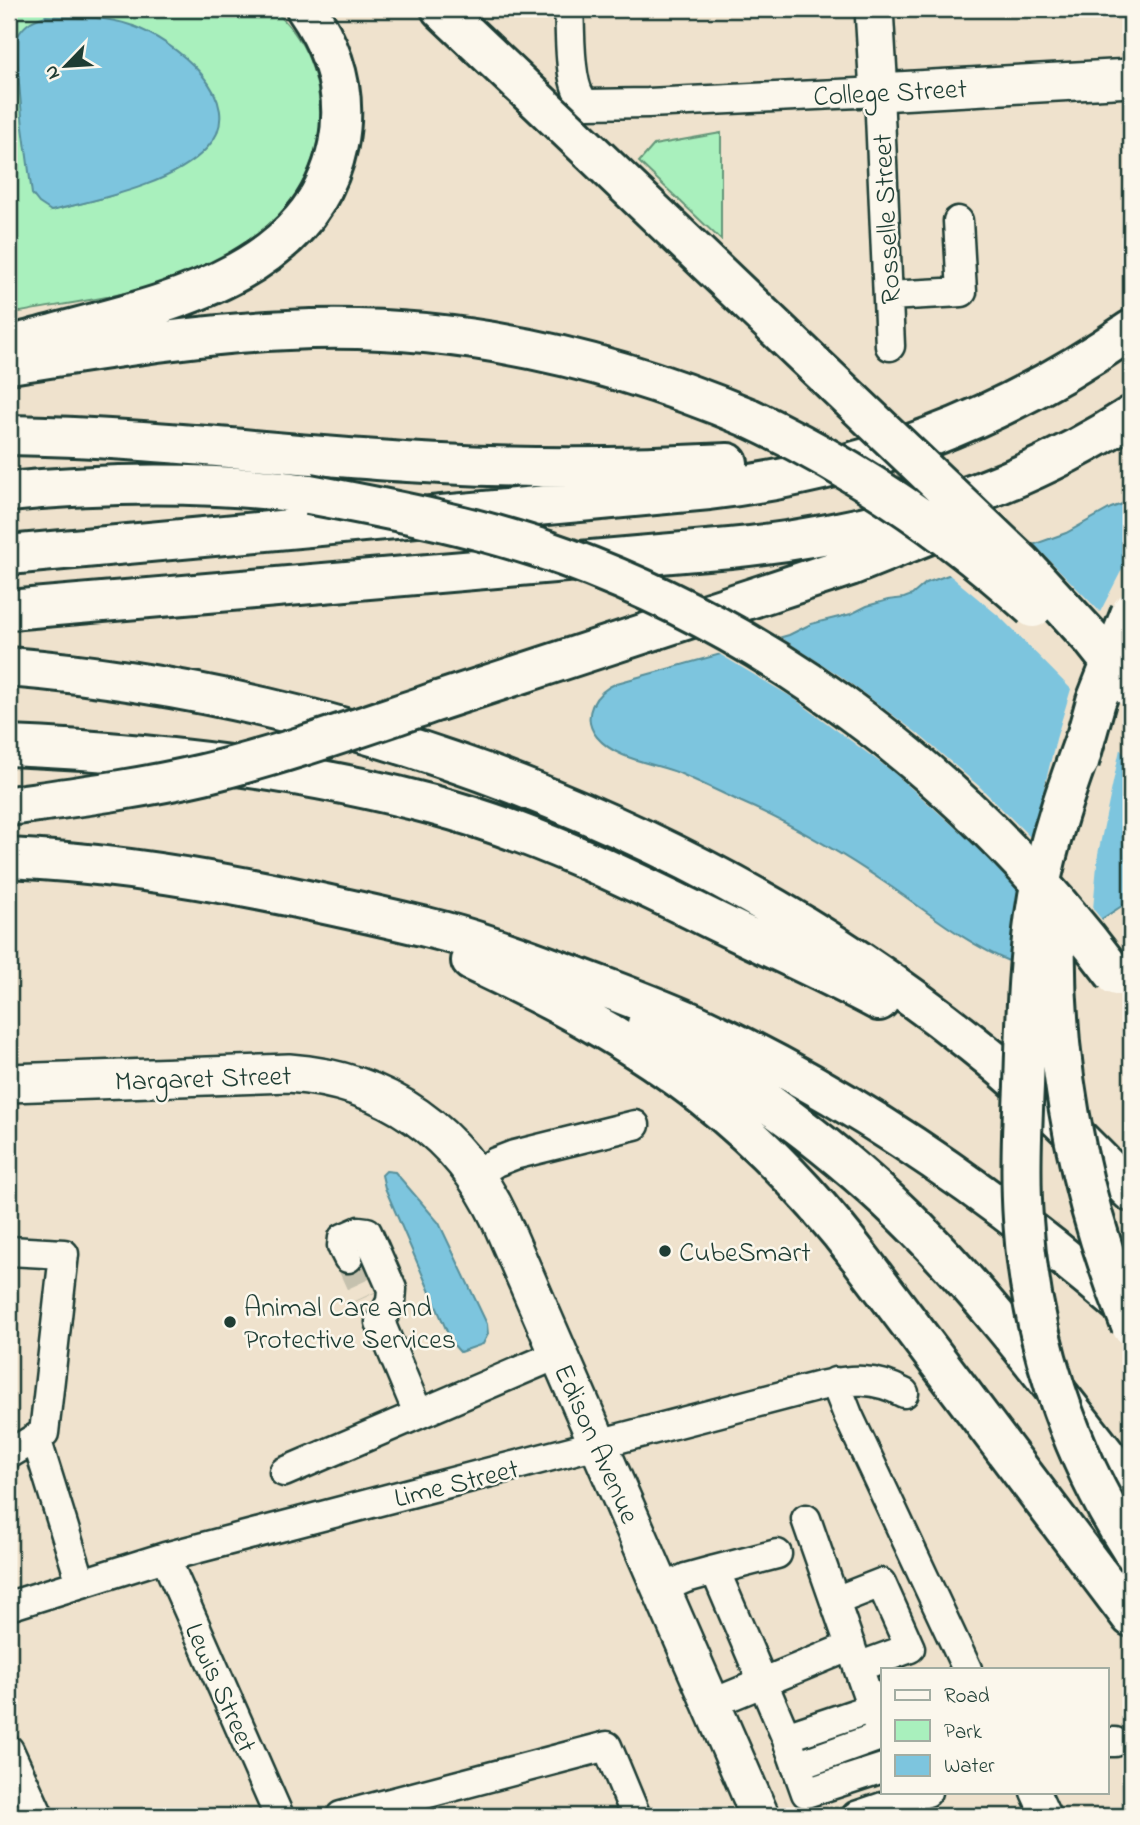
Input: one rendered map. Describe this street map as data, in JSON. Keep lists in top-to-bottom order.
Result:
{
  "streets": {
    "main road": [
      "College Street",
      "Rosselle Street",
      "Margaret Street",
      "Edison Avenue"
    ],
    "street": ["Lime Street", "Lewis Street"]
  },
  "crossings": [
    ["College Street", "Rosselle Street"],
    ["Margaret Street", "Edison Avenue"],
    ["Edison Avenue", "Lime Street"],
    ["Lime Street", "Lewis Street"]
  ],
  "places": ["CubeSmart", "Animal Care and Protective Services"],
  "legend": ["Road", "Park", "Water"],
  "north": "bottom left"
}
